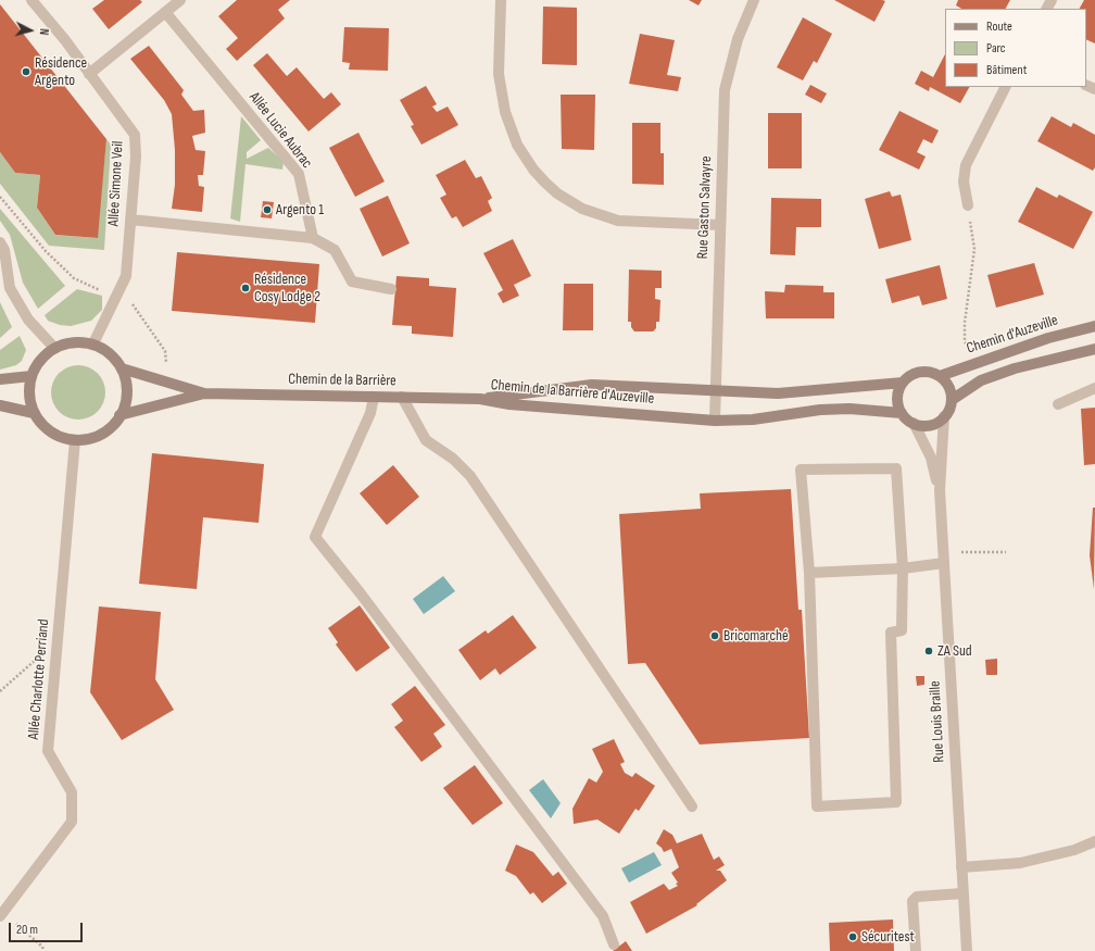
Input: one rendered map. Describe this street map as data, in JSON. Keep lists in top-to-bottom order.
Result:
{
  "streets": {
    "street": [
      "Allée Lucie Aubrac",
      "Allée Simone Veil",
      "Rue Gaston Salvayre",
      "Chemin d'Auzeville",
      "Chemin de la Barrière",
      "Chemin de la Barrière d'Auzeville",
      "Allée Charlotte Perriand",
      "Rue Louis Braille"
    ]
  },
  "crossings": [
    ["Allée Simone Veil", "Chemin de la Barrière"],
    ["Allée Simone Veil", "Allée Charlotte Perriand"],
    ["Rue Gaston Salvayre", "Chemin de la Barrière d'Auzeville"],
    ["Chemin d'Auzeville", "Chemin de la Barrière d'Auzeville"],
    ["Chemin d'Auzeville", "Rue Louis Braille"],
    ["Chemin de la Barrière", "Chemin de la Barrière d'Auzeville"],
    ["Chemin de la Barrière", "Allée Charlotte Perriand"],
    ["Chemin de la Barrière d'Auzeville", "Rue Louis Braille"]
  ],
  "places": [
    "Résidence Argento",
    "Argento 1",
    "Résidence Cosy Lodge 2",
    "Bricomarché",
    "ZA Sud",
    "Sécuritest"
  ],
  "legend": ["Route", "Parc", "Bâtiment"],
  "scale_bar": "20 m",
  "north": "right"
}
